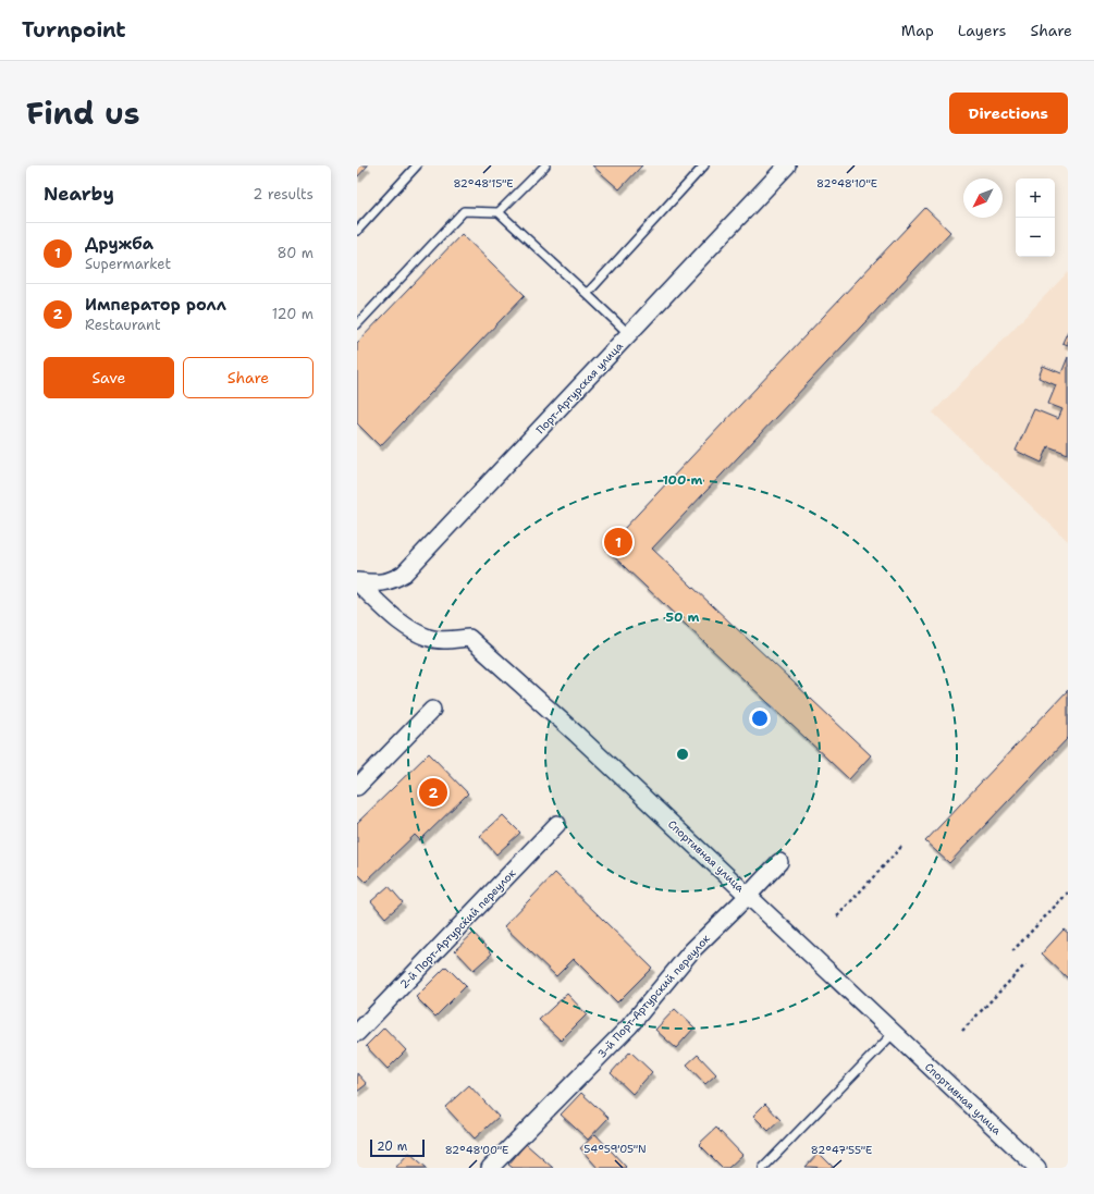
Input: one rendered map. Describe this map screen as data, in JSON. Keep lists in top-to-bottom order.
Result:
{
  "streets": {
    "street": [
      "Порт-Артурская улица",
      "Спортивная улица",
      "2-й Порт-Артурский переулок",
      "3-й Порт-Артурский переулок"
    ]
  },
  "crossings": [
    ["Порт-Артурская улица", "Спортивная улица"],
    ["Спортивная улица", "3-й Порт-Артурский переулок"]
  ],
  "scale_bar": "20 m",
  "north": "bottom left",
  "page": {
    "header": "Turnpoint",
    "nav": ["Map", "Layers", "Share"],
    "title": "Find us",
    "buttons": [
      "Directions",
      ["Save", "Share"]
    ],
    "heading": ["Nearby", "2 results"],
    "map_buttons": ["+", "−"],
    "list": [
      {
        "mark": "1",
        "name": "Дружба",
        "note": "Supermarket",
        "value": "80 m"
      },
      {
        "mark": "2",
        "name": "Император ролл",
        "note": "Restaurant",
        "value": "120 m"
      }
    ],
    "pins": ["1", "2"],
    "scale": "20 m"
  },
  "coordinates": [
    "82°48'15\"E",
    "82°48'10\"E",
    "54°59'05\"N",
    "82°48'00\"E",
    "82°47'55\"E"
  ],
  "rings": ["100 m", "50 m"]
}
